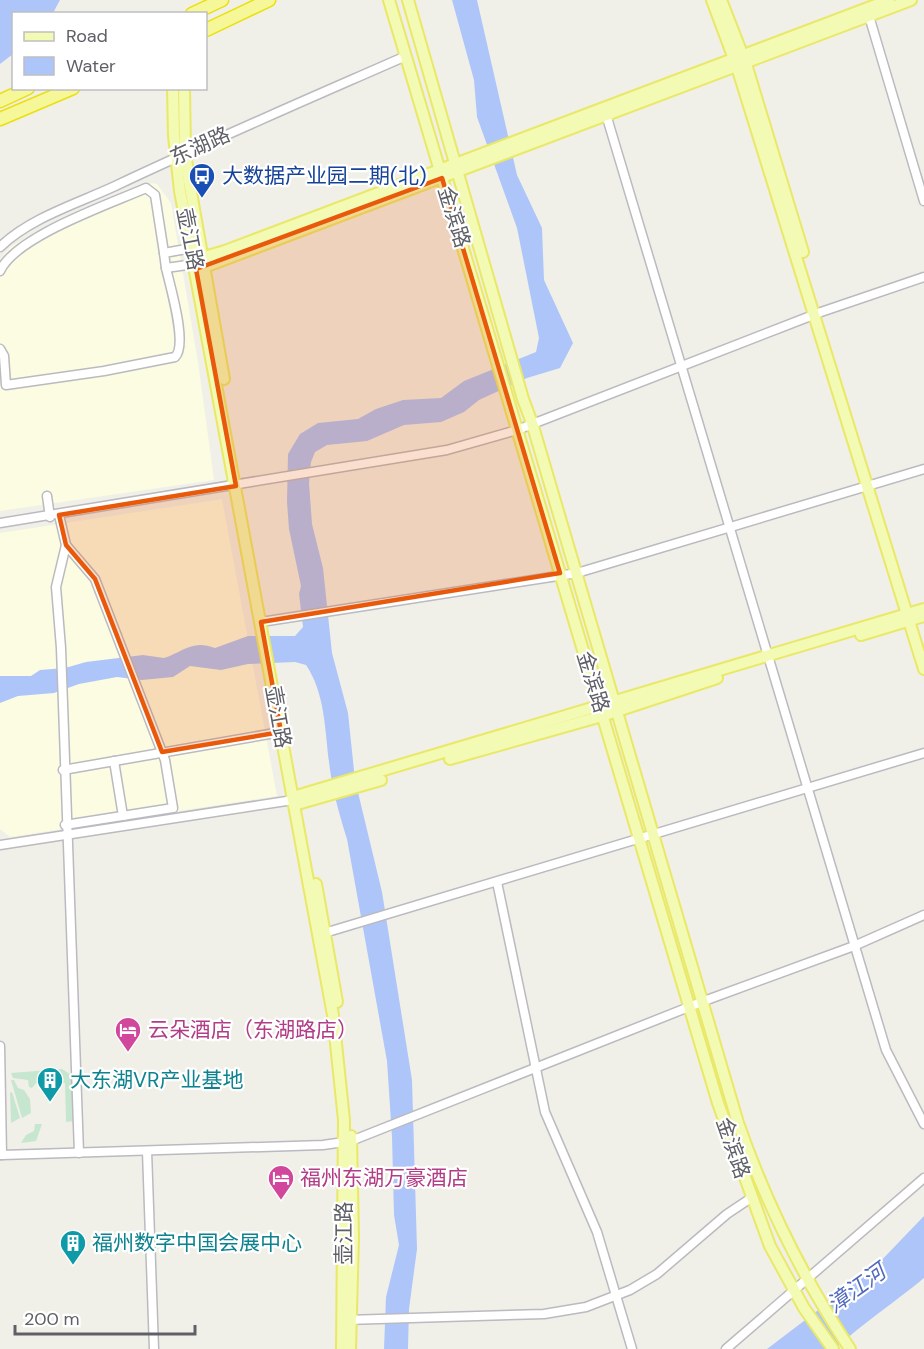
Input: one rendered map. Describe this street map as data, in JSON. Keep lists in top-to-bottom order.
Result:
{
  "streets": {
    "main road": ["金滨路", "壶江路"],
    "street": ["东湖路"]
  },
  "crossings": [
    ["东湖路", "金滨路"],
    ["东湖路", "壶江路"]
  ],
  "water": ["漳江河"],
  "places": {
    "bus stop": ["大数据产业园二期(北)"],
    "hotel": ["云朵酒店（东湖路店）", "福州东湖万豪酒店"],
    "building": ["大东湖VR产业基地", "福州数字中国会展中心"]
  },
  "legend": ["Road", "Water"],
  "scale_bar": "200 m"
}
